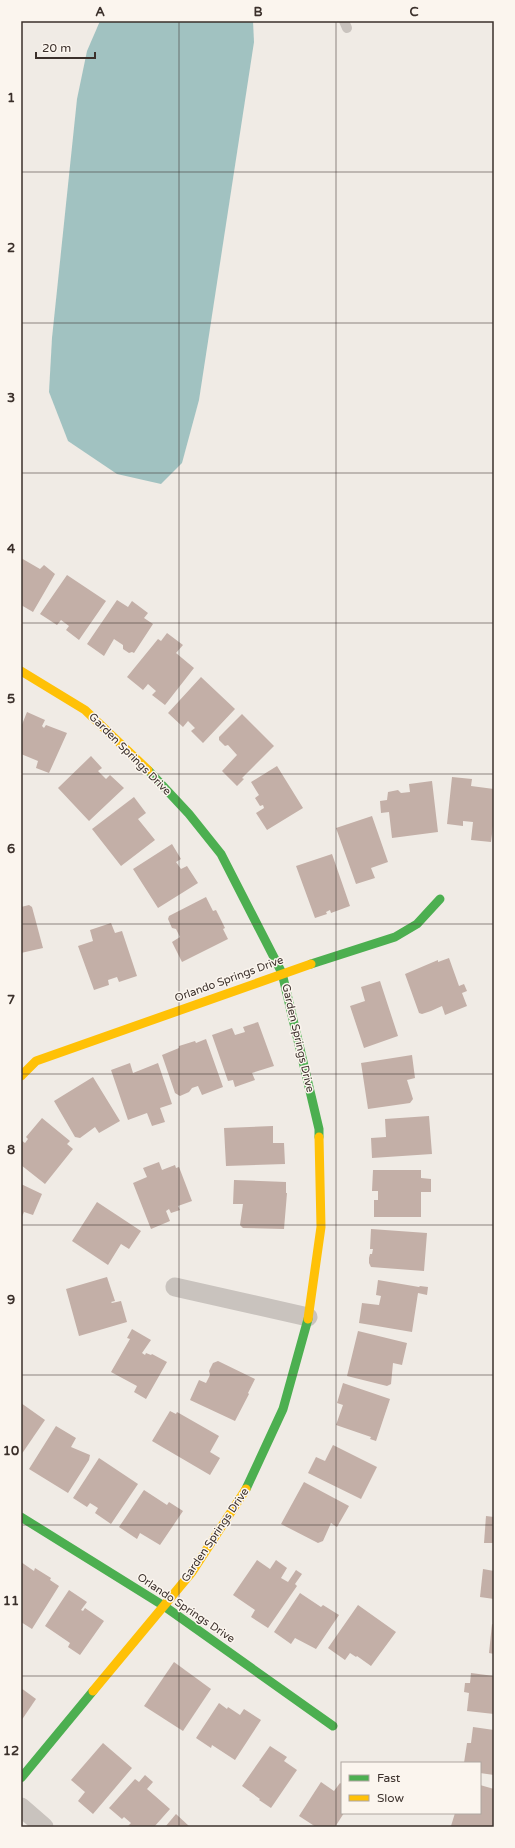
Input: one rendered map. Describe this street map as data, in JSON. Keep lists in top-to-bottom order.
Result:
{
  "streets": {
    "street": ["Garden Springs Drive", "Orlando Springs Drive"]
  },
  "crossings": [
    ["Garden Springs Drive", "Orlando Springs Drive"]
  ],
  "legend": ["Fast", "Slow"],
  "scale_bar": "20 m",
  "grid": {
    "columns": ["A", "B", "C"],
    "rows": [
      "1",
      "2",
      "3",
      "4",
      "5",
      "6",
      "7",
      "8",
      "9",
      "10",
      "11",
      "12"
    ]
  }
}
